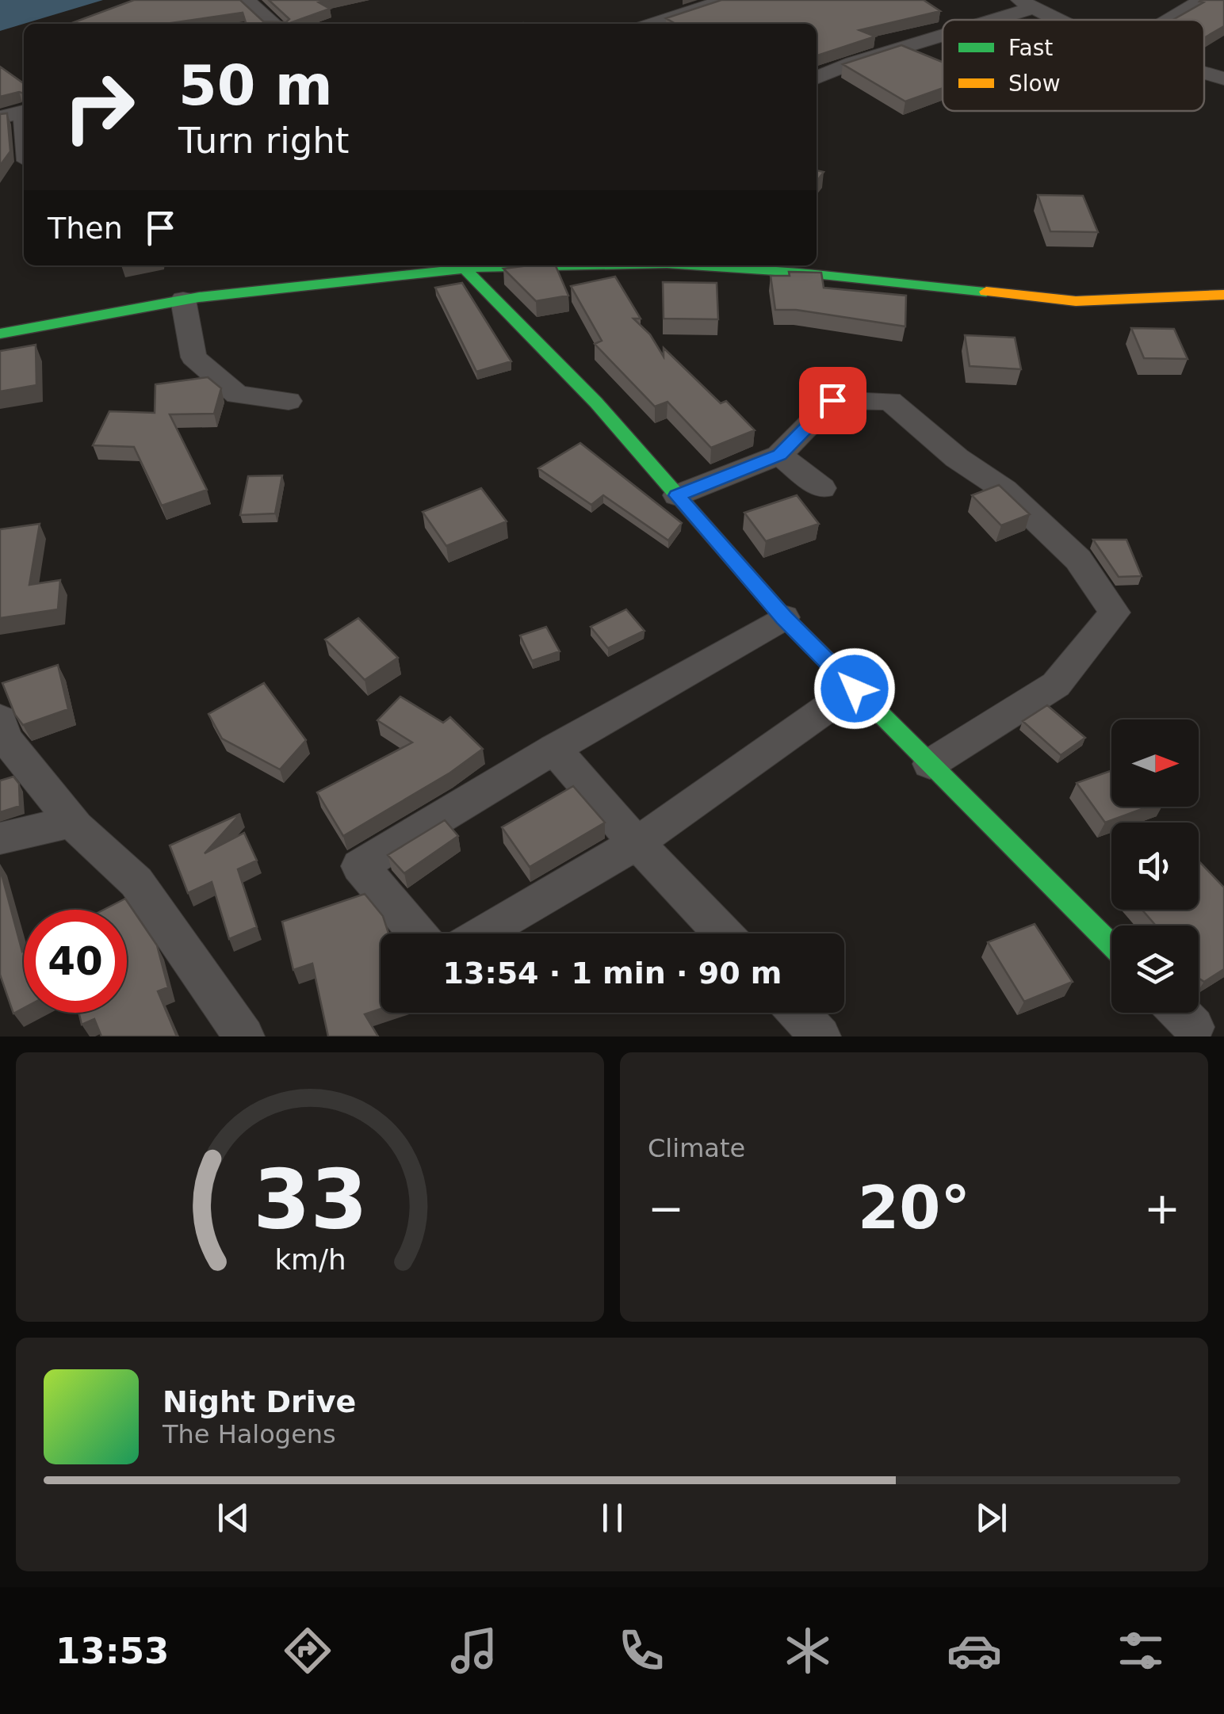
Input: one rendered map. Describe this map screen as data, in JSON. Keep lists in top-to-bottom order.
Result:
{
  "legend": ["Fast", "Slow"],
  "north": "right",
  "page": {
    "turn": ["50 m", "Turn right"],
    "then": "Then",
    "limit": "40",
    "trip": "13:54 · 1 min · 90 m",
    "tile": "Climate",
    "heat": ["−", "20°", "+"],
    "song": ["Night Drive", "The Halogens"],
    "tabs": "13:53",
    "gauge": ["33", "km/h"]
  }
}
